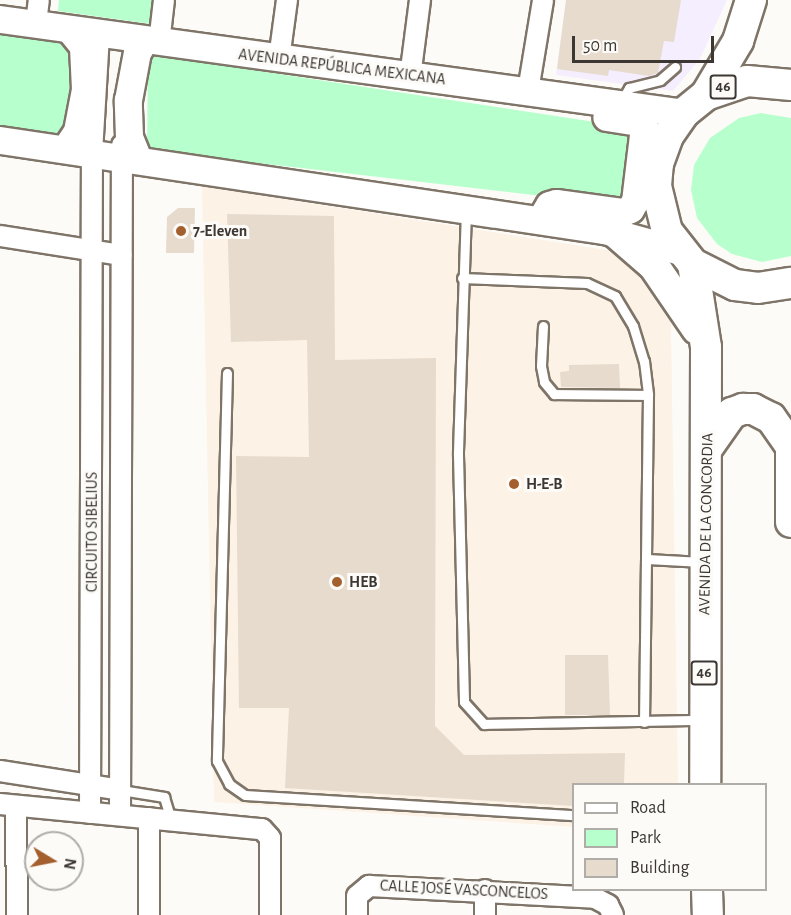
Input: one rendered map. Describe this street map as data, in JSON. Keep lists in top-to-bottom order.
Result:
{
  "streets": {
    "main road": ["AVENIDA REPÚBLICA MEXICANA", "46", "AVENIDA DE LA CONCORDIA"],
    "street": ["CIRCUITO SIBELIUS", "CALLE JOSÉ VASCONCELOS"]
  },
  "crossings": [
    ["AVENIDA REPÚBLICA MEXICANA", "46"],
    ["AVENIDA REPÚBLICA MEXICANA", "CIRCUITO SIBELIUS"],
    ["46", "AVENIDA DE LA CONCORDIA"]
  ],
  "places": ["7-Eleven", "H-E-B", "HEB"],
  "legend": ["Road", "Park", "Building"],
  "scale_bar": "50 m",
  "north": "right"
}
